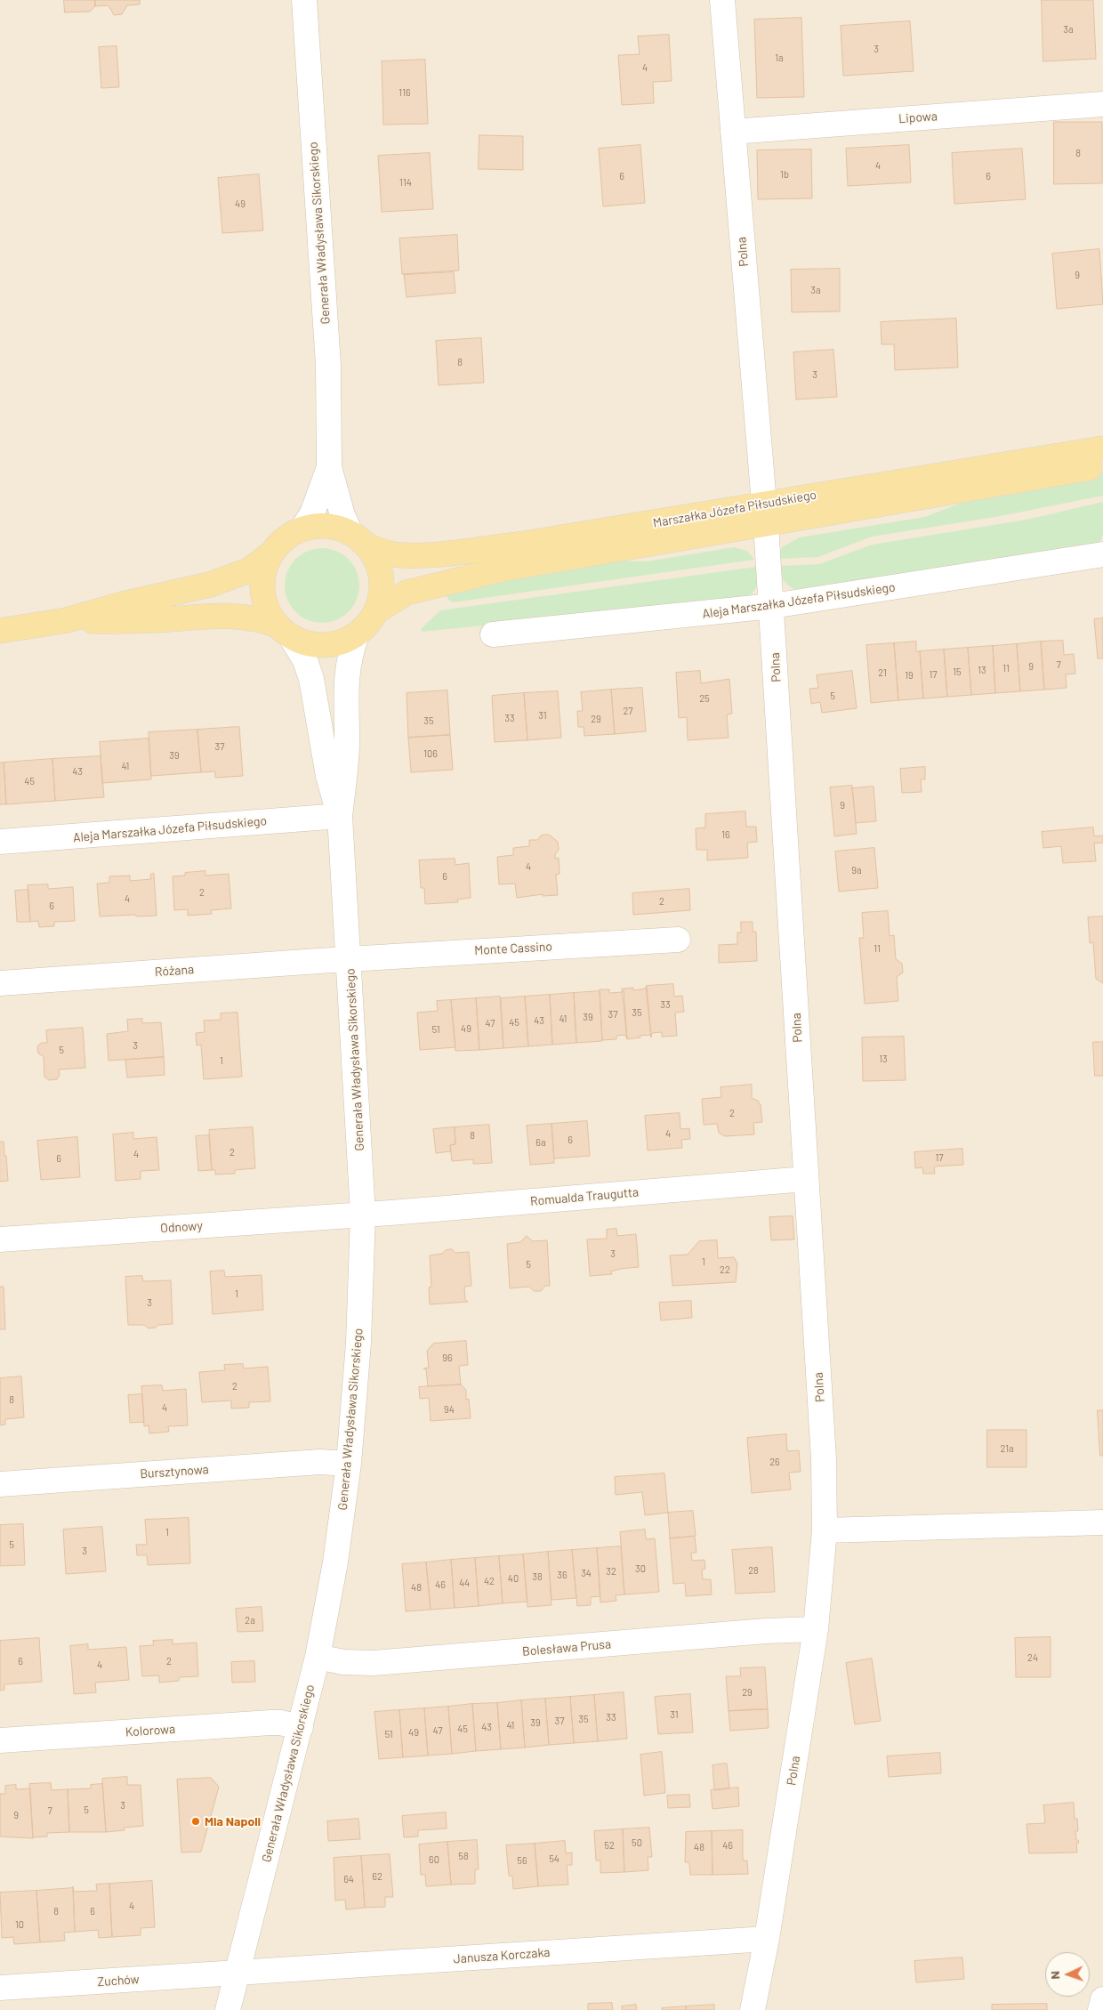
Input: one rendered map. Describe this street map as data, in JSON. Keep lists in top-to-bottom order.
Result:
{
  "streets": {
    "main road": ["Marszałka Józefa Piłsudskiego"],
    "street": [
      "Lipowa",
      "Generała Władysława Sikorskiego",
      "Polna",
      "Aleja Marszałka Józefa Piłsudskiego",
      "Monte Cassino",
      "Różana",
      "Romualda Traugutta",
      "Odnowy",
      "Bursztynowa",
      "Bolesława Prusa",
      "Kolorowa",
      "Janusza Korczaka",
      "Zuchów"
    ]
  },
  "crossings": [
    ["Lipowa", "Polna"],
    ["Generała Władysława Sikorskiego", "Marszałka Józefa Piłsudskiego"],
    ["Generała Władysława Sikorskiego", "Aleja Marszałka Józefa Piłsudskiego"],
    ["Generała Władysława Sikorskiego", "Monte Cassino"],
    ["Generała Władysława Sikorskiego", "Różana"],
    ["Generała Władysława Sikorskiego", "Romualda Traugutta"],
    ["Generała Władysława Sikorskiego", "Odnowy"],
    ["Generała Władysława Sikorskiego", "Bursztynowa"],
    ["Generała Władysława Sikorskiego", "Bolesława Prusa"],
    ["Generała Władysława Sikorskiego", "Kolorowa"],
    ["Generała Władysława Sikorskiego", "Janusza Korczaka"],
    ["Generała Władysława Sikorskiego", "Zuchów"],
    ["Polna", "Marszałka Józefa Piłsudskiego"],
    ["Polna", "Aleja Marszałka Józefa Piłsudskiego"],
    ["Polna", "Romualda Traugutta"],
    ["Polna", "Bolesława Prusa"],
    ["Polna", "Janusza Korczaka"],
    ["Monte Cassino", "Różana"],
    ["Romualda Traugutta", "Odnowy"],
    ["Janusza Korczaka", "Zuchów"]
  ],
  "places": ["Mia Napoli"],
  "house_numbers": [
    "3a",
    "3",
    "1a",
    "4",
    "116",
    "8",
    "4",
    "1b",
    "6",
    "6",
    "114",
    "49",
    "9",
    "3a",
    "8",
    "3",
    "7",
    "9",
    "11",
    "13",
    "15",
    "21",
    "17",
    "19",
    "5",
    "25",
    "27",
    "31",
    "33",
    "29",
    "35",
    "37",
    "106",
    "39",
    "41",
    "43",
    "45",
    "9",
    "16",
    "4",
    "9a",
    "6",
    "2",
    "4",
    "2",
    "6",
    "11",
    "33",
    "35",
    "37",
    "39",
    "41",
    "43",
    "45",
    "47",
    "49",
    "51",
    "3",
    "5",
    "13",
    "1",
    "2",
    "4",
    "8",
    "6",
    "6a",
    "2",
    "4",
    "17",
    "6",
    "3",
    "1",
    "5",
    "22",
    "1",
    "3",
    "96",
    "2",
    "8",
    "4",
    "94",
    "21a",
    "26",
    "1",
    "5",
    "3",
    "30",
    "28",
    "32",
    "34",
    "36",
    "38",
    "40",
    "42",
    "44",
    "46",
    "48",
    "2a",
    "24",
    "6",
    "2",
    "4",
    "29",
    "31",
    "33",
    "35",
    "37",
    "39",
    "41",
    "43",
    "45",
    "47",
    "49",
    "51",
    "3",
    "5",
    "7",
    "9",
    "50",
    "52",
    "46",
    "48",
    "58",
    "54",
    "60",
    "56",
    "62",
    "64",
    "4",
    "8",
    "6",
    "10"
  ],
  "north": "left"
}
